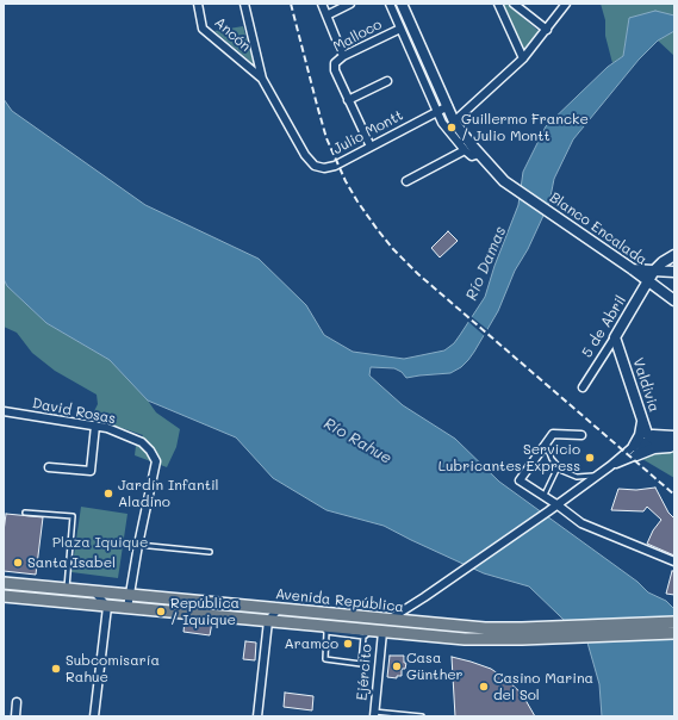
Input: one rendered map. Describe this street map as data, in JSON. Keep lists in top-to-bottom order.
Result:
{
  "streets": {
    "main road": [
      "Blanco Encalada",
      "5 de Abril",
      "Valdivia",
      "Avenida República"
    ],
    "street": [
      "Ancón",
      "Malloco",
      "Julio Montt",
      "David Rosas",
      "Ejército"
    ]
  },
  "crossings": [
    ["Ancón", "Julio Montt"],
    ["Julio Montt", "Blanco Encalada"],
    ["Blanco Encalada", "5 de Abril"],
    ["5 de Abril", "Valdivia"],
    ["Avenida República", "Ejército"]
  ],
  "water": ["Río Damas", "Río Rahue"],
  "parks": ["Plaza Iquique"],
  "places": [
    "Guillermo Francke / Julio Montt",
    "Servicio Lubricantes Express",
    "Jardín Infantil Aladino",
    "Santa Isabel",
    "República / Iquique",
    "Aramco",
    "Casa Günther",
    "Subcomisaría Rahue",
    "Casino Marina del Sol"
  ]
}
